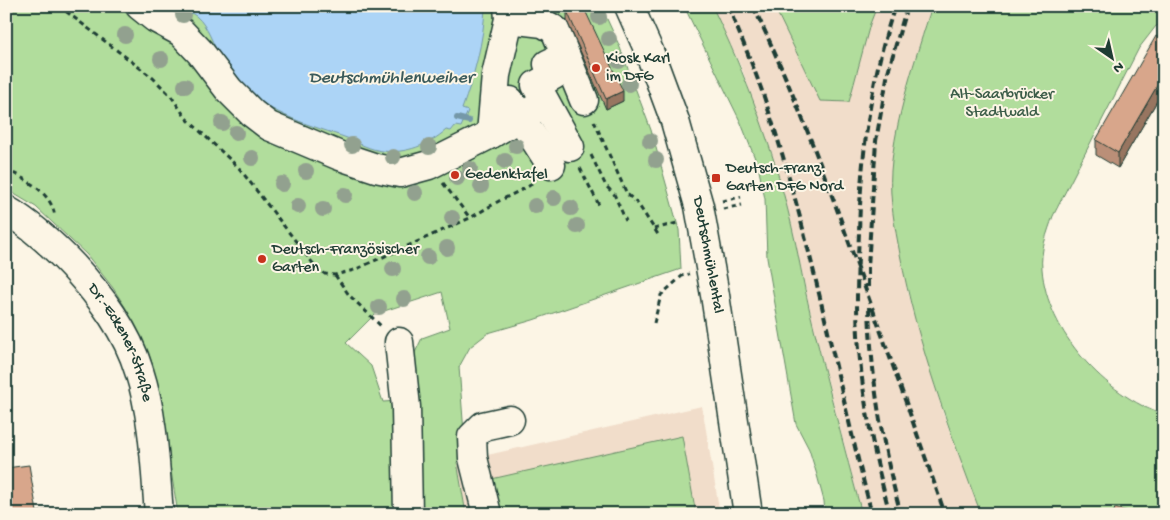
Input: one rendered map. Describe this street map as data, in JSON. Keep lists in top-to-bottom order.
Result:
{
  "streets": {
    "street": ["Deutschmühlental", "Dr.-Eckener-Straße"]
  },
  "water": ["Deutschmühlenweiher"],
  "parks": ["Alt-Saarbrücker Stadtwald"],
  "places": {
    "other": ["Kiosk Karl im DFG", "Gedenktafel", "Deutsch-Französischer Garten"],
    "transit": ["Deutsch-Franz. Garten DFG Nord"]
  },
  "north": "bottom right"
}
